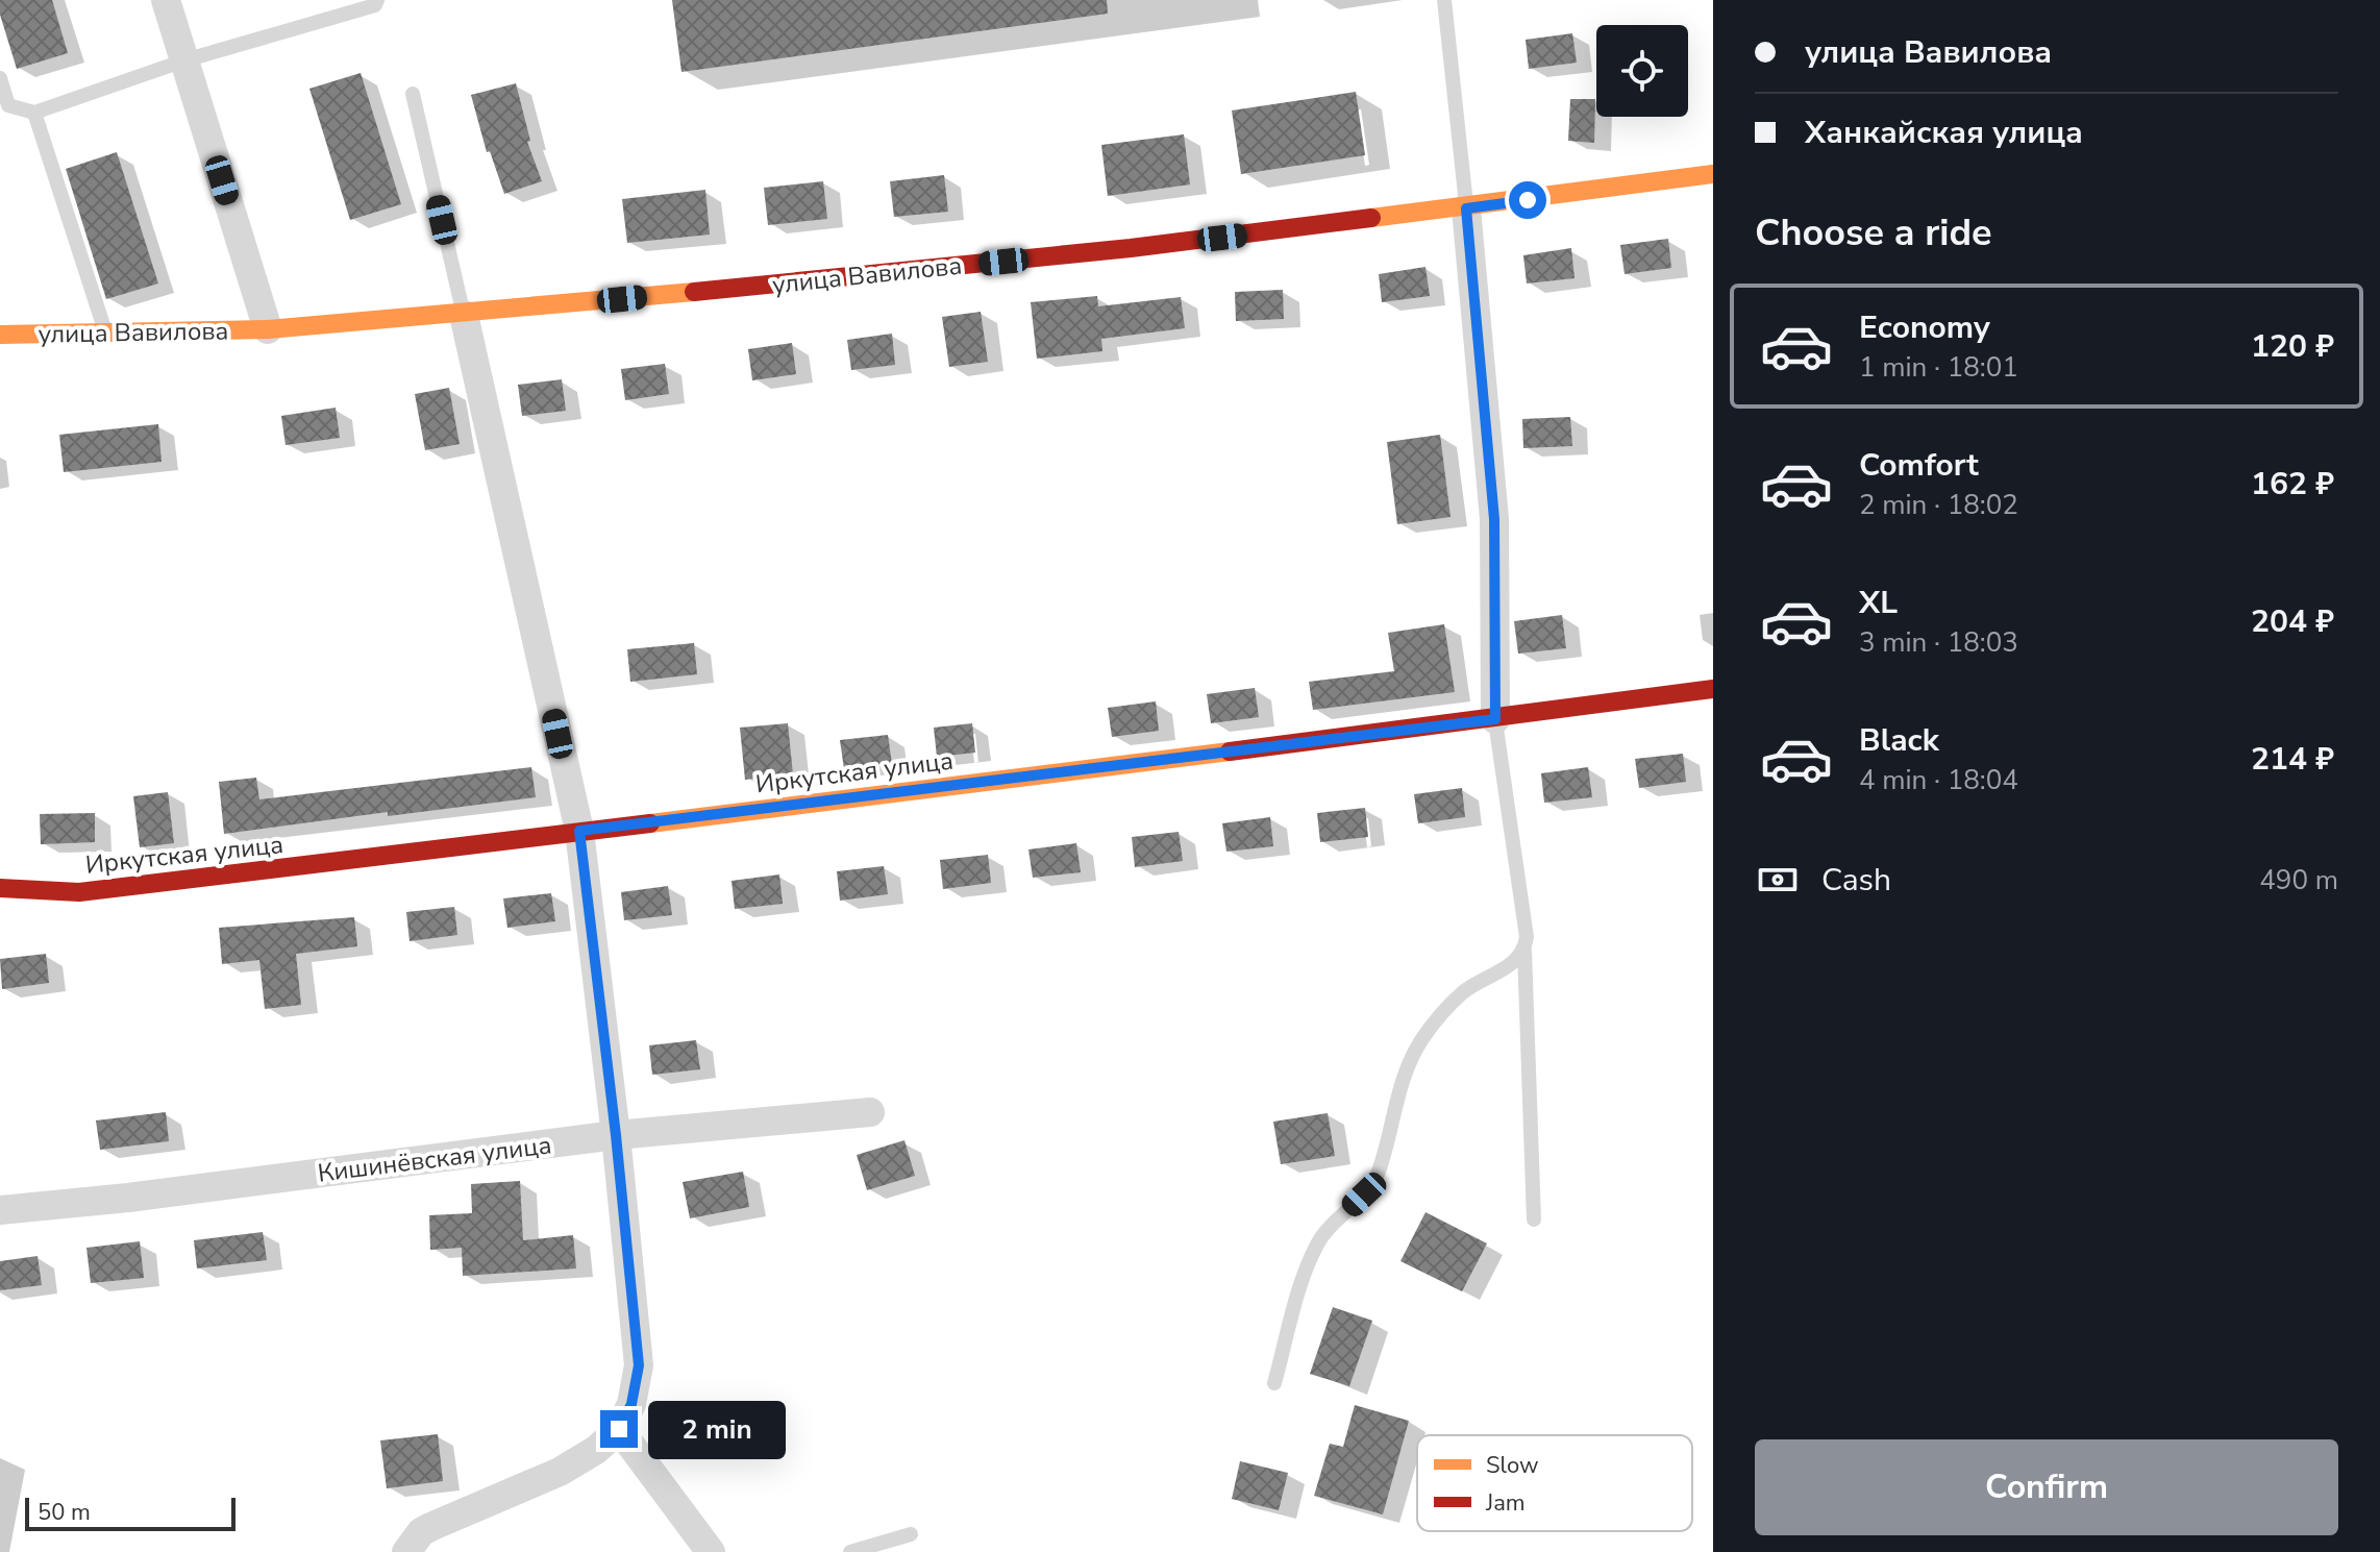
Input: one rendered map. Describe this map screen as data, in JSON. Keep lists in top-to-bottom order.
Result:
{
  "streets": {
    "street": ["улица Вавилова", "Иркутская улица", "Кишинёвская улица"]
  },
  "legend": ["Slow", "Jam"],
  "scale_bar": "50 m",
  "page": {
    "banner": ["улица Вавилова", "Ханкайская улица"],
    "heading": "Choose a ride",
    "list": [
      {
        "name": "Economy",
        "note": "1 min · 18:01",
        "value": "120 ₽"
      },
      {
        "name": "Comfort",
        "note": "2 min · 18:02",
        "value": "162 ₽"
      },
      {
        "name": "XL",
        "note": "3 min · 18:03",
        "value": "204 ₽"
      },
      {
        "name": "Black",
        "note": "4 min · 18:04",
        "value": "214 ₽"
      }
    ],
    "pay": ["Cash", "490 m"],
    "bubble": "2 min",
    "buttons": "Confirm",
    "scale": "50 m"
  }
}
